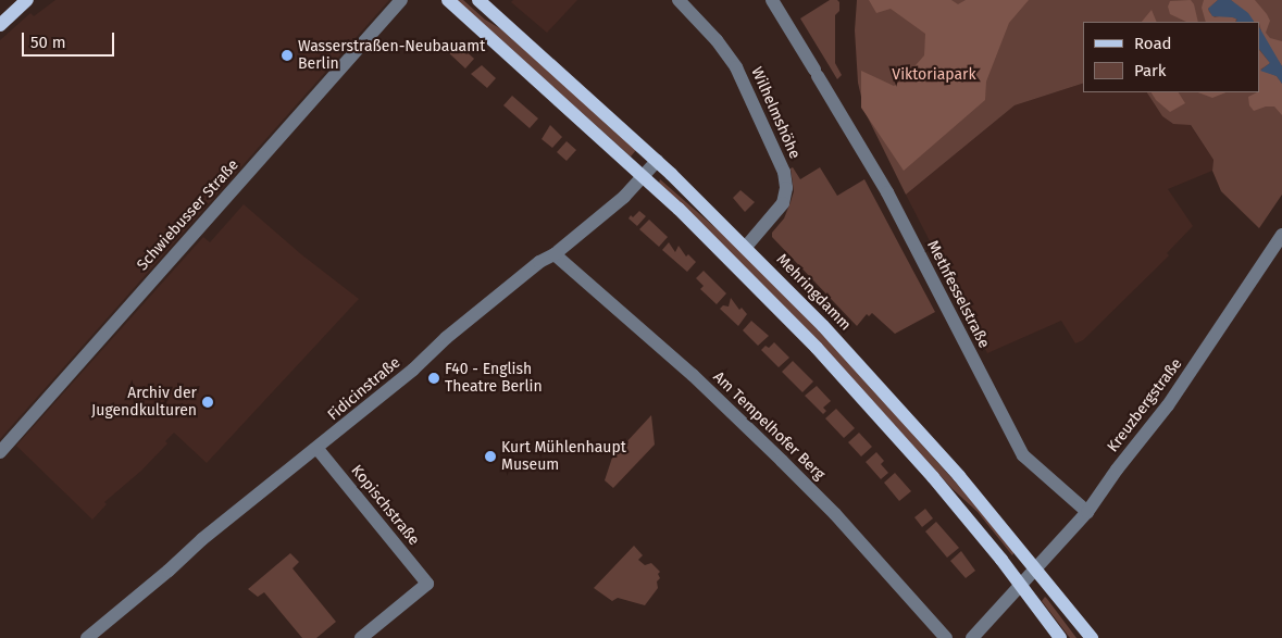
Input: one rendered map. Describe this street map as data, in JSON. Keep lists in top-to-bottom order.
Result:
{
  "streets": {
    "main road": ["Mehringdamm"],
    "street": [
      "Wilhelmshöhe",
      "Schwiebusser Straße",
      "Methfesselstraße",
      "Fidicinstraße",
      "Kreuzbergstraße",
      "Am Tempelhofer Berg",
      "Kopischstraße"
    ]
  },
  "crossings": [
    ["Wilhelmshöhe", "Mehringdamm"],
    ["Mehringdamm", "Fidicinstraße"],
    ["Mehringdamm", "Kreuzbergstraße"],
    ["Methfesselstraße", "Kreuzbergstraße"],
    ["Fidicinstraße", "Am Tempelhofer Berg"],
    ["Fidicinstraße", "Kopischstraße"]
  ],
  "parks": ["Viktoriapark"],
  "places": [
    "Wasserstraßen-Neubauamt Berlin",
    "F40 - English Theatre Berlin",
    "Archiv der Jugendkulturen",
    "Kurt Mühlenhaupt Museum"
  ],
  "legend": ["Road", "Park"],
  "scale_bar": "50 m"
}
